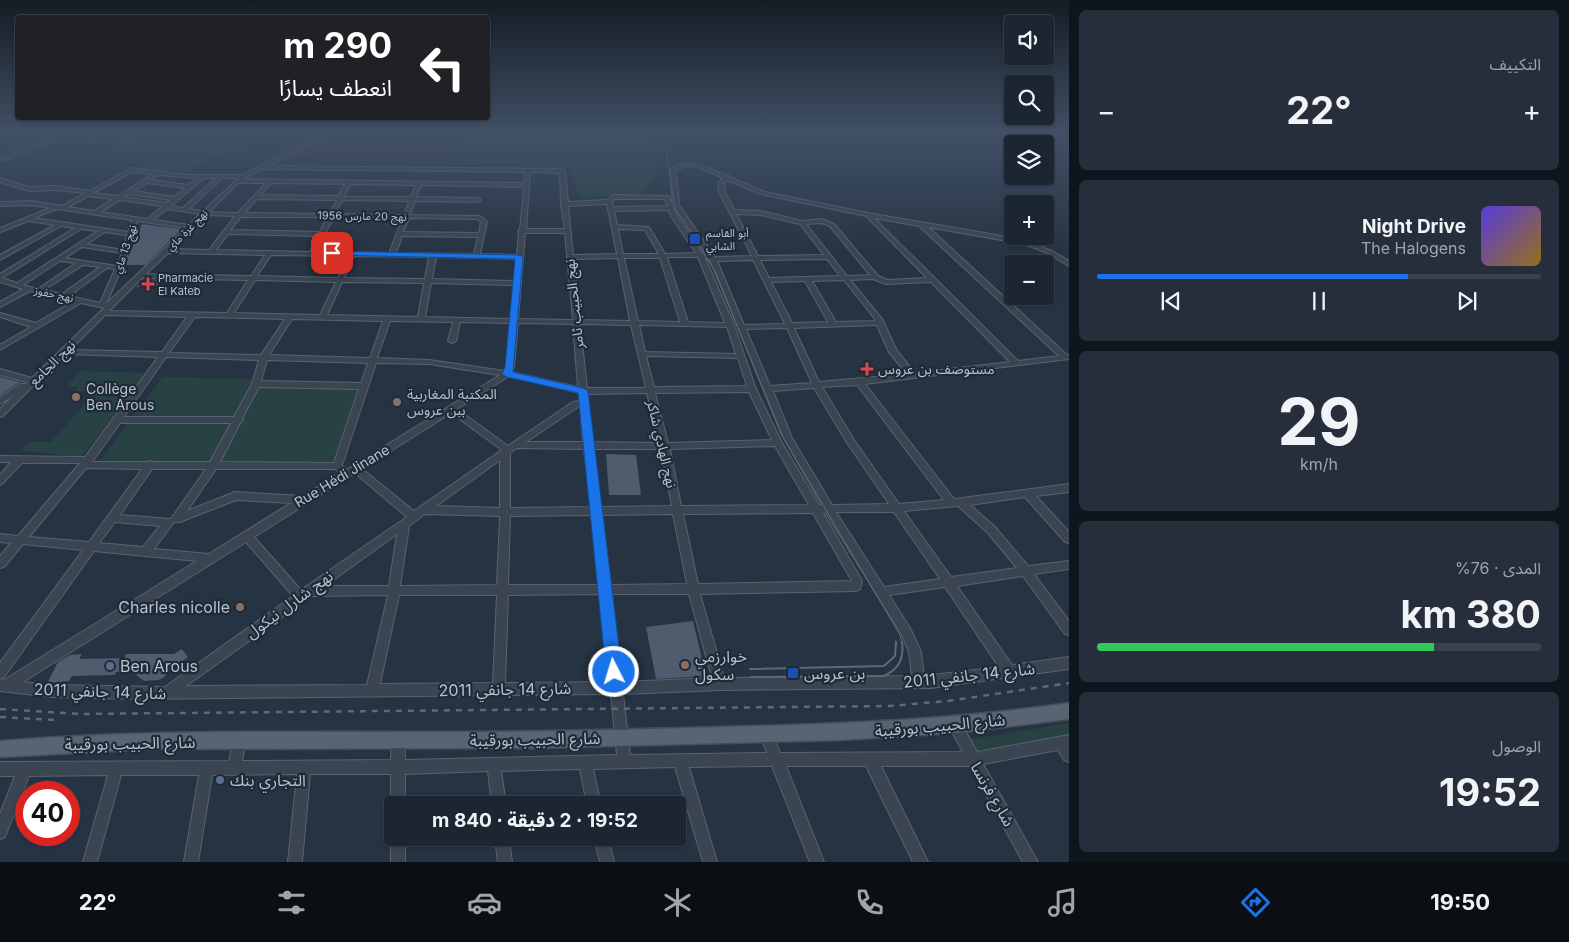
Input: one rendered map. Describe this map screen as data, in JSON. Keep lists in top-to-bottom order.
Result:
{
  "streets": {
    "main road": ["شارع الحبيب بورقيبة"],
    "street": [
      "نهج 20 مارس 1956",
      "نهج غرة ماي",
      "نهج 13 ماي",
      "نهج حفوز",
      "نهج الحبيب ثامر",
      "نهج الجامع",
      "نهج الهادي شاكر",
      "Rue Hédi Jinane",
      "نهج شارل نيكول",
      "شارع 14 جانفي 2011",
      "شارع فرنسا"
    ]
  },
  "crossings": [
    ["نهج 20 مارس 1956", "نهج غرة ماي"],
    ["نهج غرة ماي", "نهج 13 ماي"],
    ["نهج غرة ماي", "نهج حفوز"],
    ["نهج غرة ماي", "نهج الجامع"],
    ["نهج 13 ماي", "نهج حفوز"],
    ["نهج 13 ماي", "نهج الجامع"],
    ["نهج حفوز", "نهج الحبيب ثامر"],
    ["نهج حفوز", "نهج الجامع"],
    ["نهج حفوز", "نهج الهادي شاكر"],
    ["نهج الحبيب ثامر", "نهج شارل نيكول"],
    ["نهج الحبيب ثامر", "شارع 14 جانفي 2011"],
    ["نهج الحبيب ثامر", "شارع الحبيب بورقيبة"],
    ["نهج الهادي شاكر", "شارع 14 جانفي 2011"],
    ["Rue Hédi Jinane", "شارع 14 جانفي 2011"],
    ["نهج شارل نيكول", "شارع 14 جانفي 2011"],
    ["شارع الحبيب بورقيبة", "شارع فرنسا"]
  ],
  "places": {
    "transit": ["أبو القاسم الشابي", "بن عروس"],
    "health": ["Pharmacie El Kateb", "مستوصف بن عروس"],
    "other": [
      "Collège Ben Arous",
      "المكتبة المغاربية ببن عروس",
      "Charles nicolle",
      "خوارزمي سكول",
      "Ben Arous",
      "التجاري بنك"
    ]
  },
  "page": {
    "tile": [
      "التكييف",
      ["29", "km/h"],
      ["المدى · 76%", "380 km"],
      ["الوصول", "19:52"]
    ],
    "map_buttons": ["+", "−"],
    "turn": ["290 m", "انعطف يسارًا"],
    "heat": ["−", "22°", "+"],
    "song": ["Night Drive", "The Halogens"],
    "limit": "40",
    "trip": "19:52 · 2 دقيقة · 840 m",
    "tabs": ["19:50", "22°"]
  }
}
